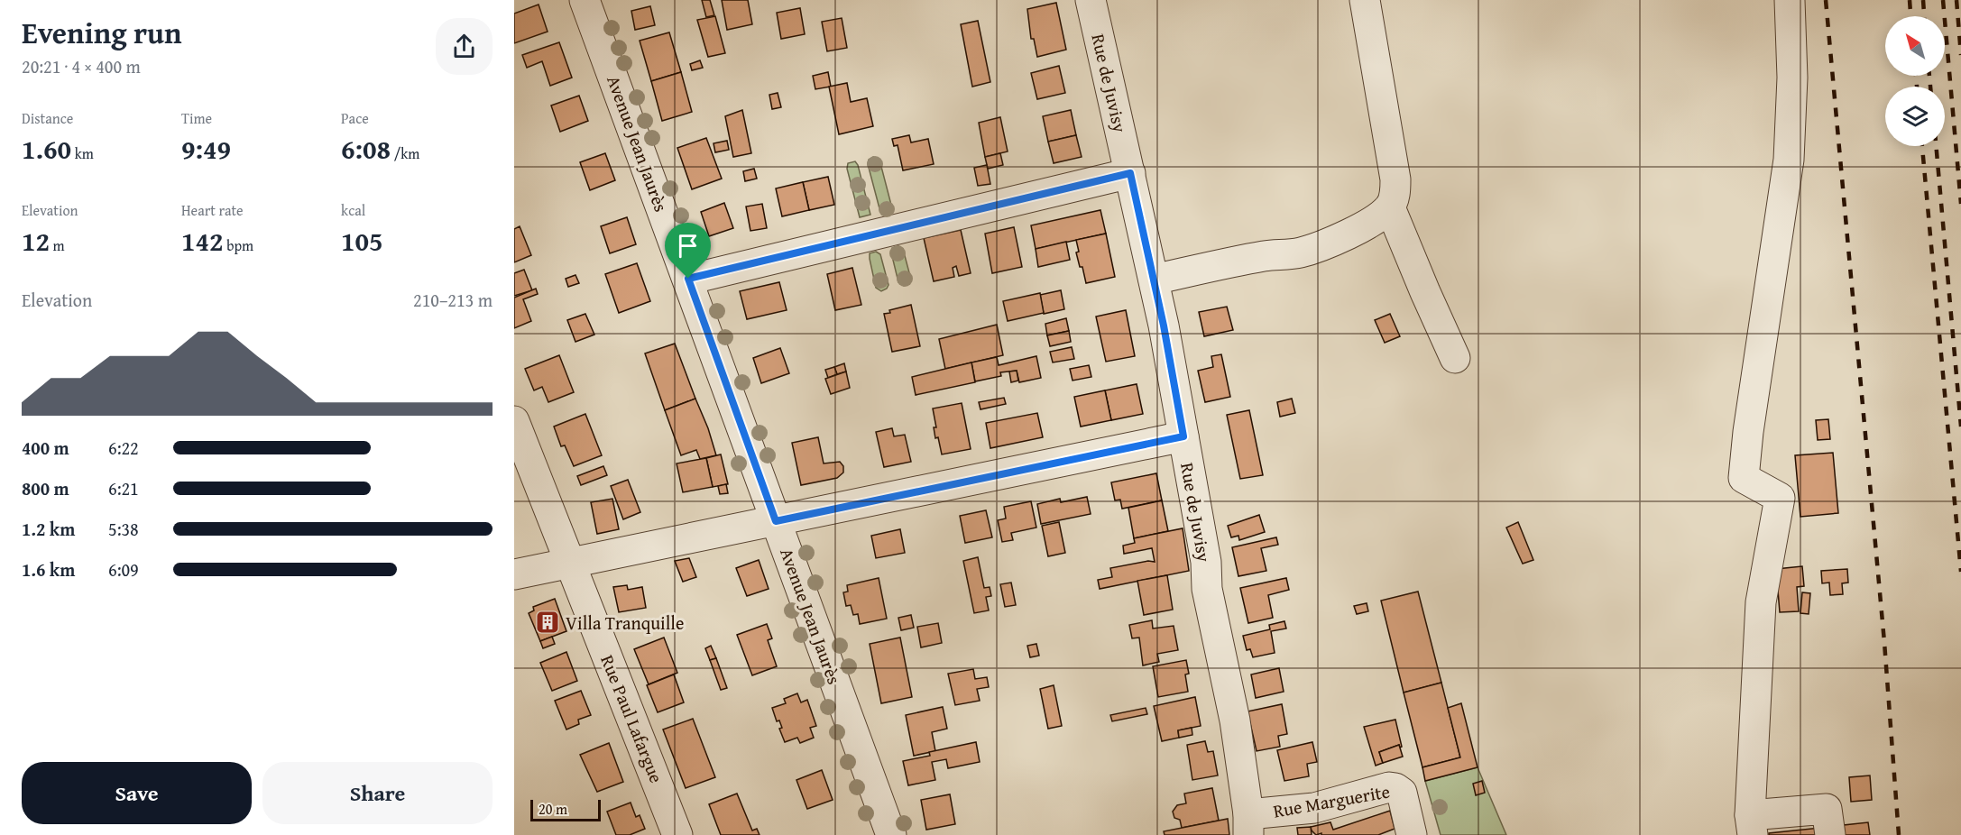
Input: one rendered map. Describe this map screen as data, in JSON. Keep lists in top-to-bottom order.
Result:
{
  "streets": {
    "street": [
      "Rue de Juvisy",
      "Avenue Jean Jaurès",
      "Rue Paul Lafargue",
      "Rue Marguerite"
    ]
  },
  "crossings": [
    ["Rue de Juvisy", "Rue Marguerite"]
  ],
  "places": {
    "building": ["Villa Tranquille"]
  },
  "scale_bar": "20 m",
  "north": "top left",
  "page": {
    "heading": ["Evening run", "20:21 · 4 × 400 m"],
    "stats": [
      ["Distance", "1.60 km"],
      ["Time", "9:49"],
      ["Pace", "6:08 /km"],
      ["Elevation", "12 m"],
      ["Heart rate", "142 bpm"],
      ["kcal", "105"]
    ],
    "chart": ["Elevation", "210–213 m"],
    "list": [
      {
        "name": "400 m",
        "note": "6:22"
      },
      {
        "name": "800 m",
        "note": "6:21"
      },
      {
        "name": "1.2 km",
        "note": "5:38"
      },
      {
        "name": "1.6 km",
        "note": "6:09"
      }
    ],
    "buttons": ["Save", "Share"],
    "scale": "20 m"
  }
}
